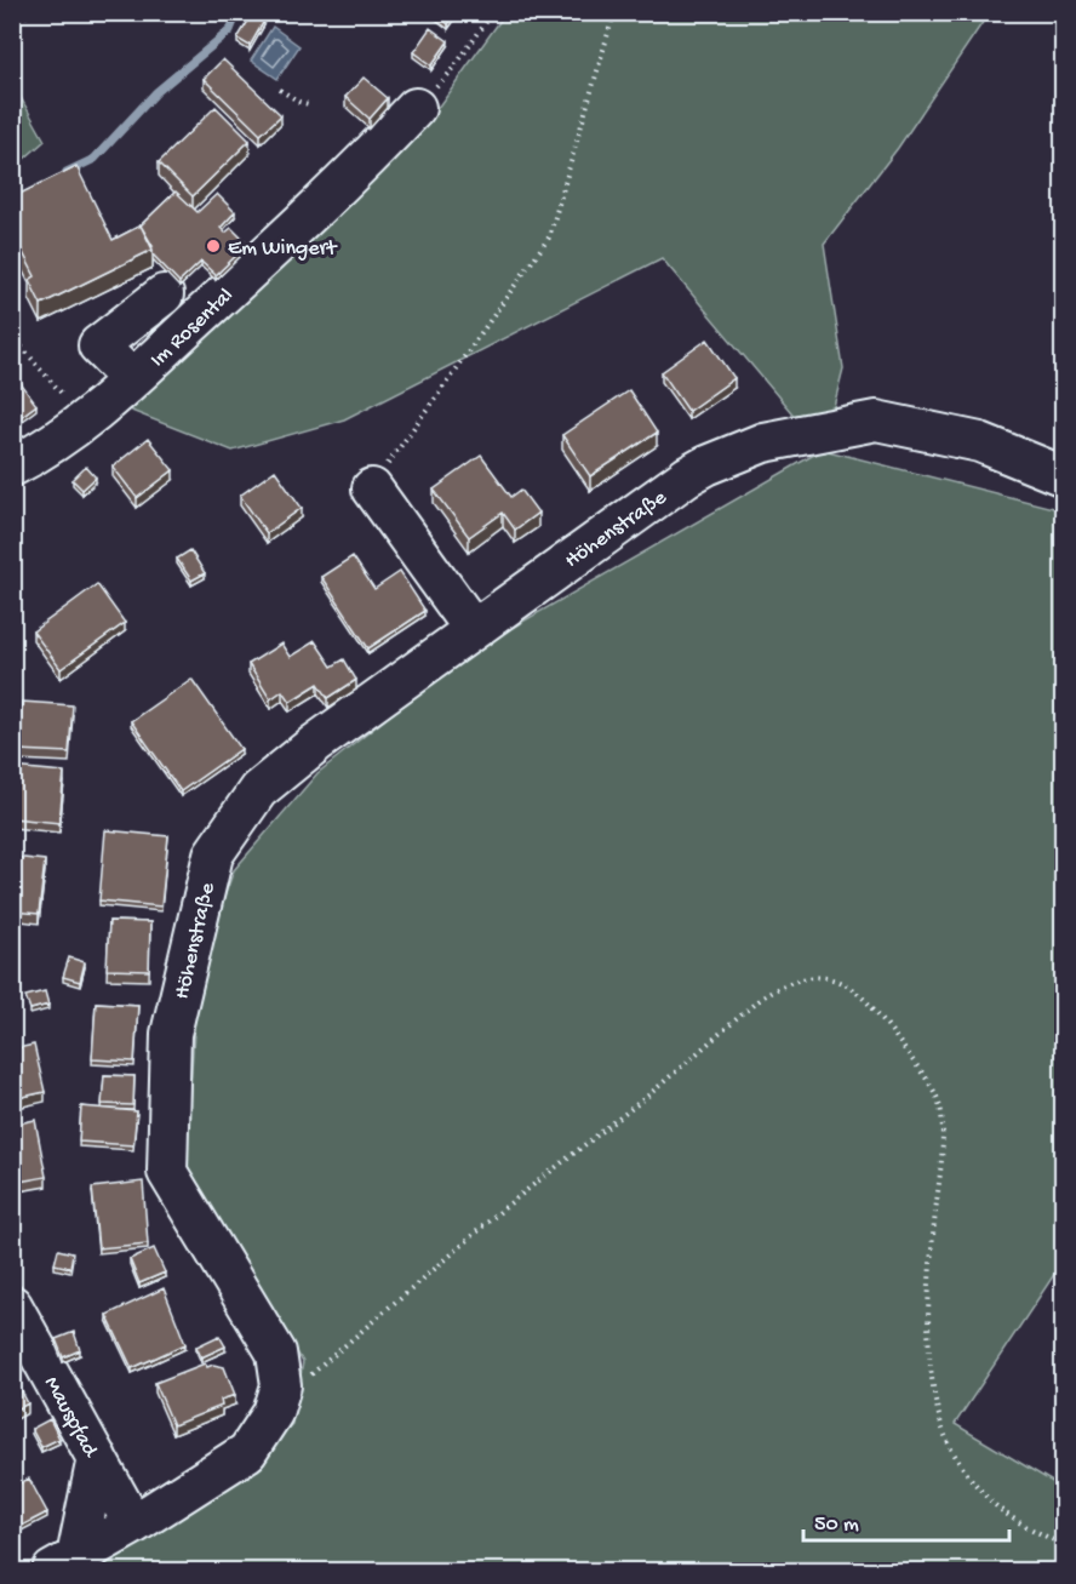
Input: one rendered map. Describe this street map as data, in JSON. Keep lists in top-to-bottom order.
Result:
{
  "streets": {
    "street": ["Im Rosental", "Höhenstraße", "Mauspfad"]
  },
  "crossings": [
    ["Höhenstraße", "Mauspfad"]
  ],
  "places": ["Em Wingert"],
  "scale_bar": "50 m"
}
